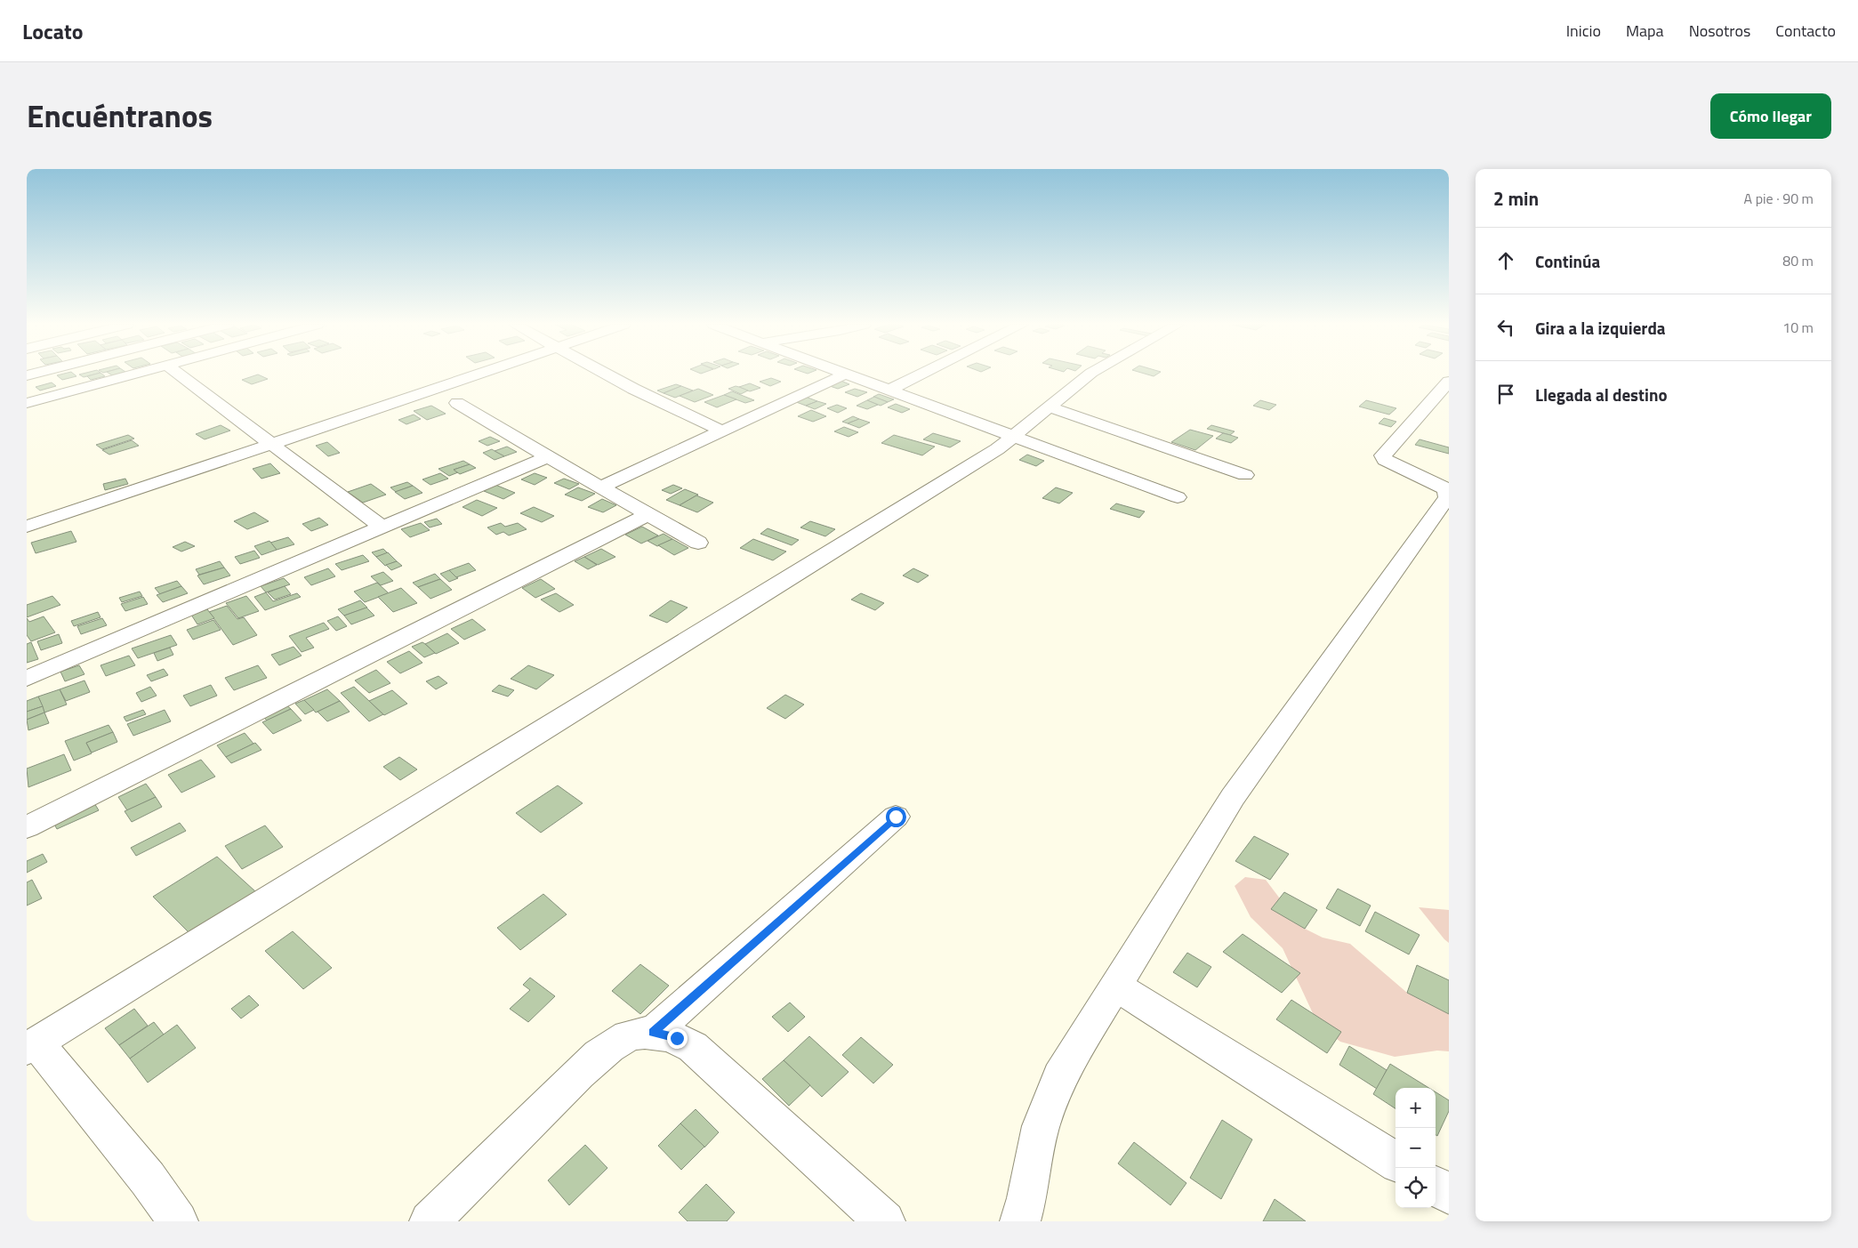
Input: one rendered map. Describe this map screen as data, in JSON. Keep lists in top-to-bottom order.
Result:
{
  "page": {
    "header": "Locato",
    "nav": [
      "Inicio",
      "Mapa",
      "Nosotros",
      "Contacto"
    ],
    "title": "Encuéntranos",
    "buttons": "Cómo llegar",
    "heading": ["2 min", "A pie · 90 m"],
    "list": [
      ["Continúa", "80 m"],
      ["Gira a la izquierda", "10 m"],
      "Llegada al destino"
    ],
    "map_buttons": ["+", "−"]
  }
}
